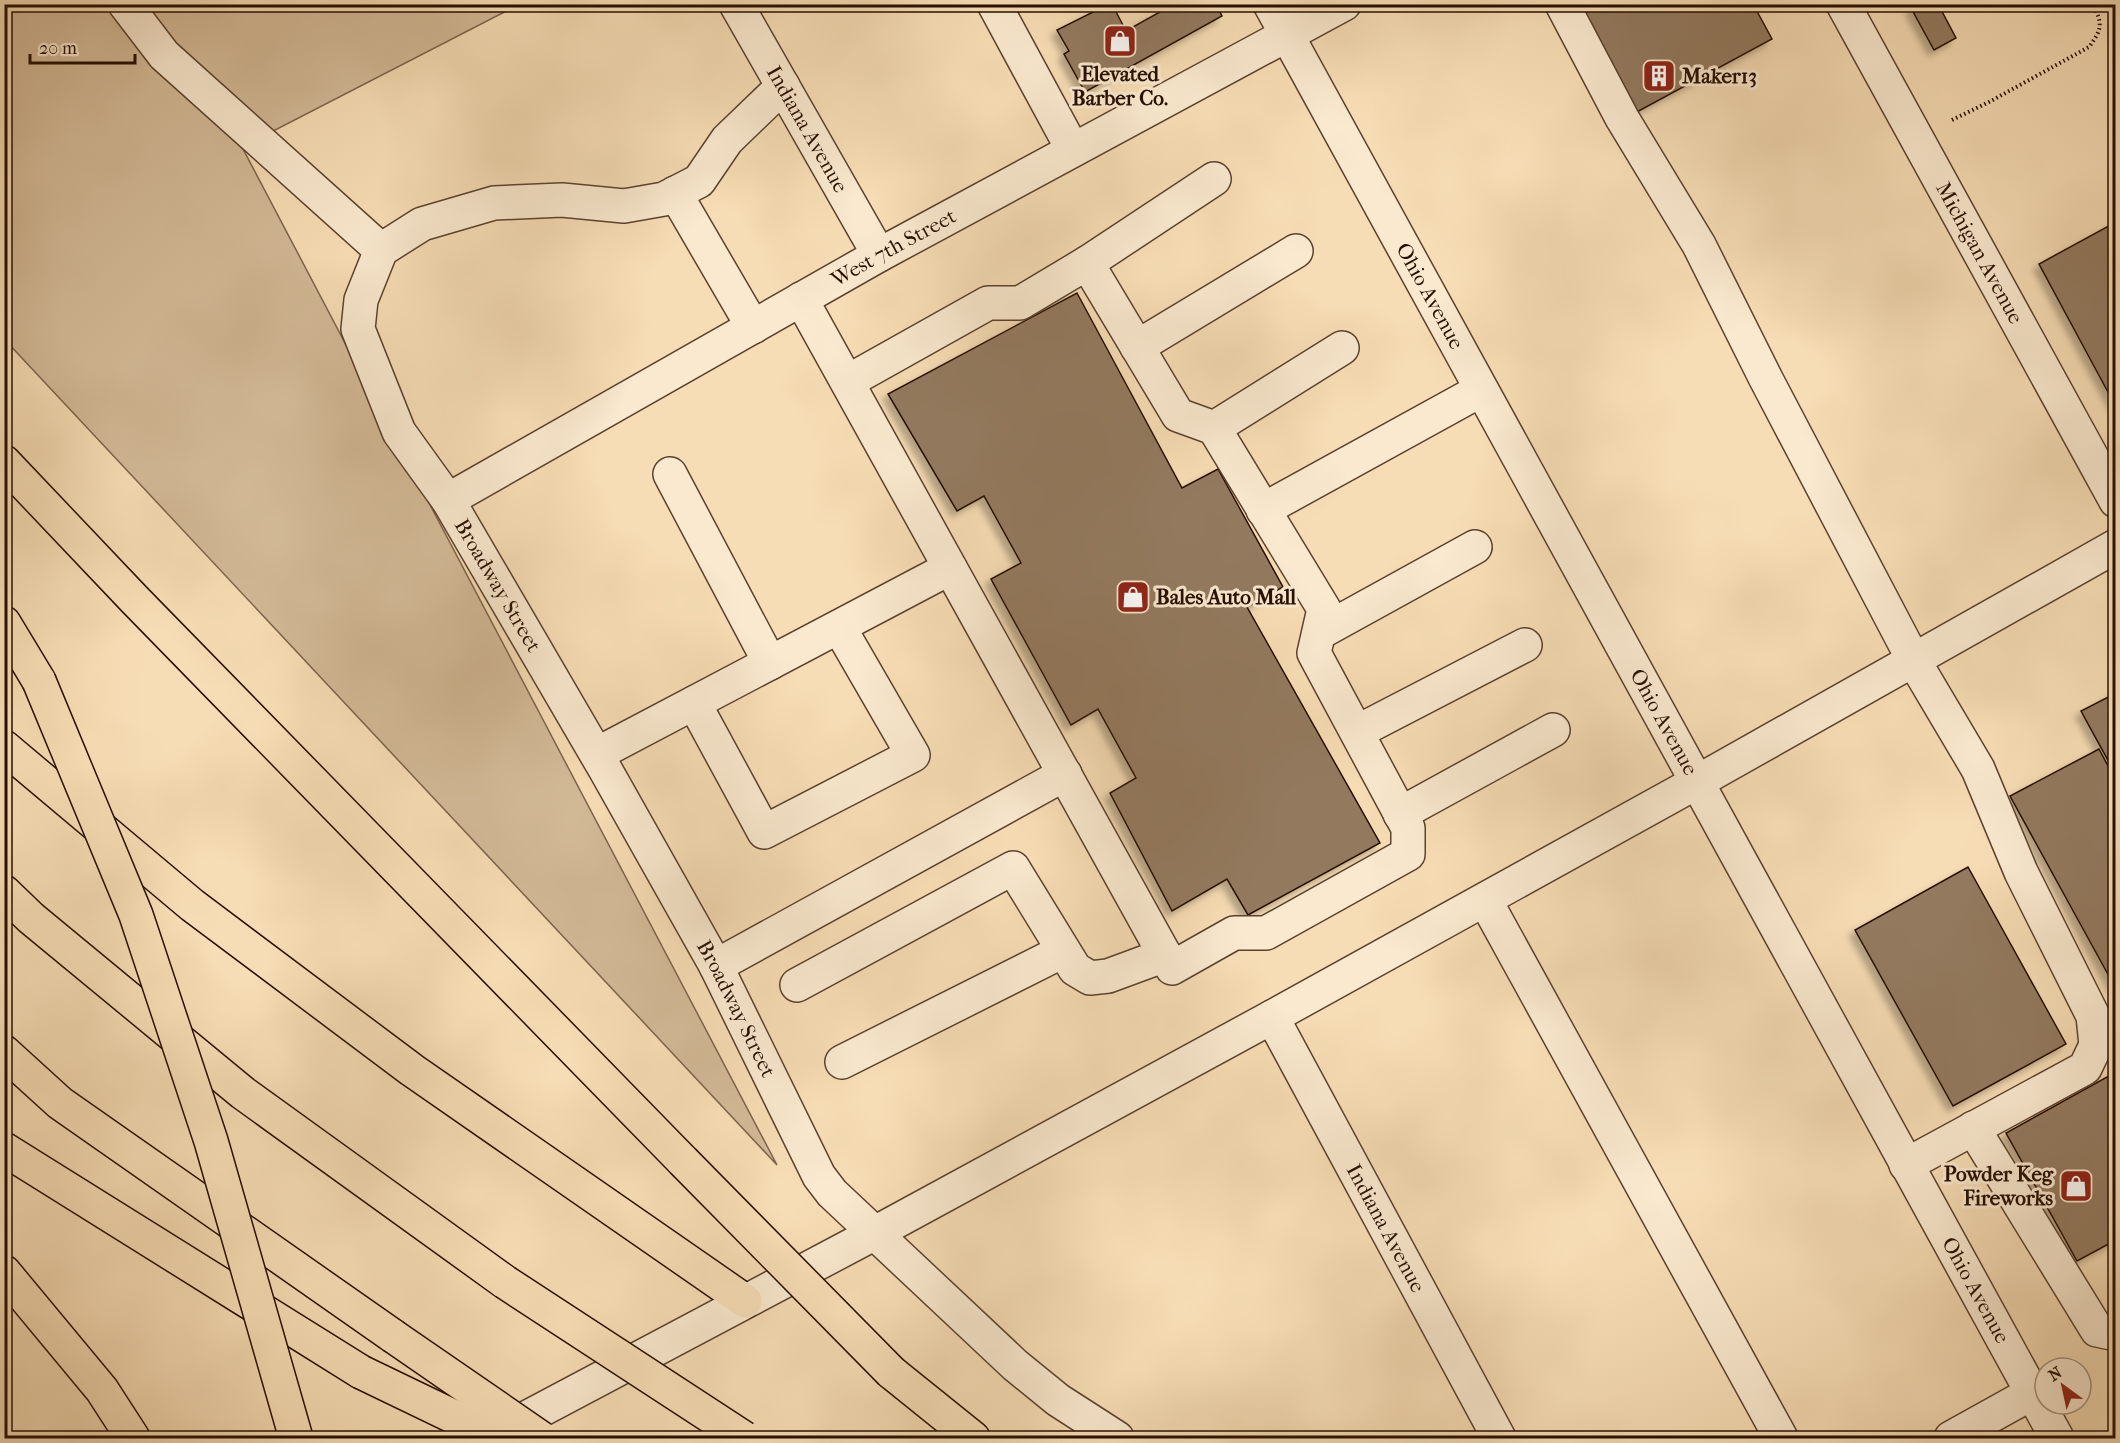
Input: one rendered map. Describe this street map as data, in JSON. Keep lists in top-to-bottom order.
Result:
{
  "streets": {
    "street": [
      "Indiana Avenue",
      "West 7th Street",
      "Michigan Avenue",
      "Ohio Avenue",
      "Broadway Street"
    ]
  },
  "crossings": [
    ["Indiana Avenue", "West 7th Street"],
    ["West 7th Street", "Ohio Avenue"],
    ["West 7th Street", "Broadway Street"]
  ],
  "places": {
    "shop": ["Elevated Barber Co.", "Bales Auto Mall", "Powder Keg Fireworks"],
    "building": ["Maker13"]
  },
  "scale_bar": "20 m",
  "north": "top left"
}
